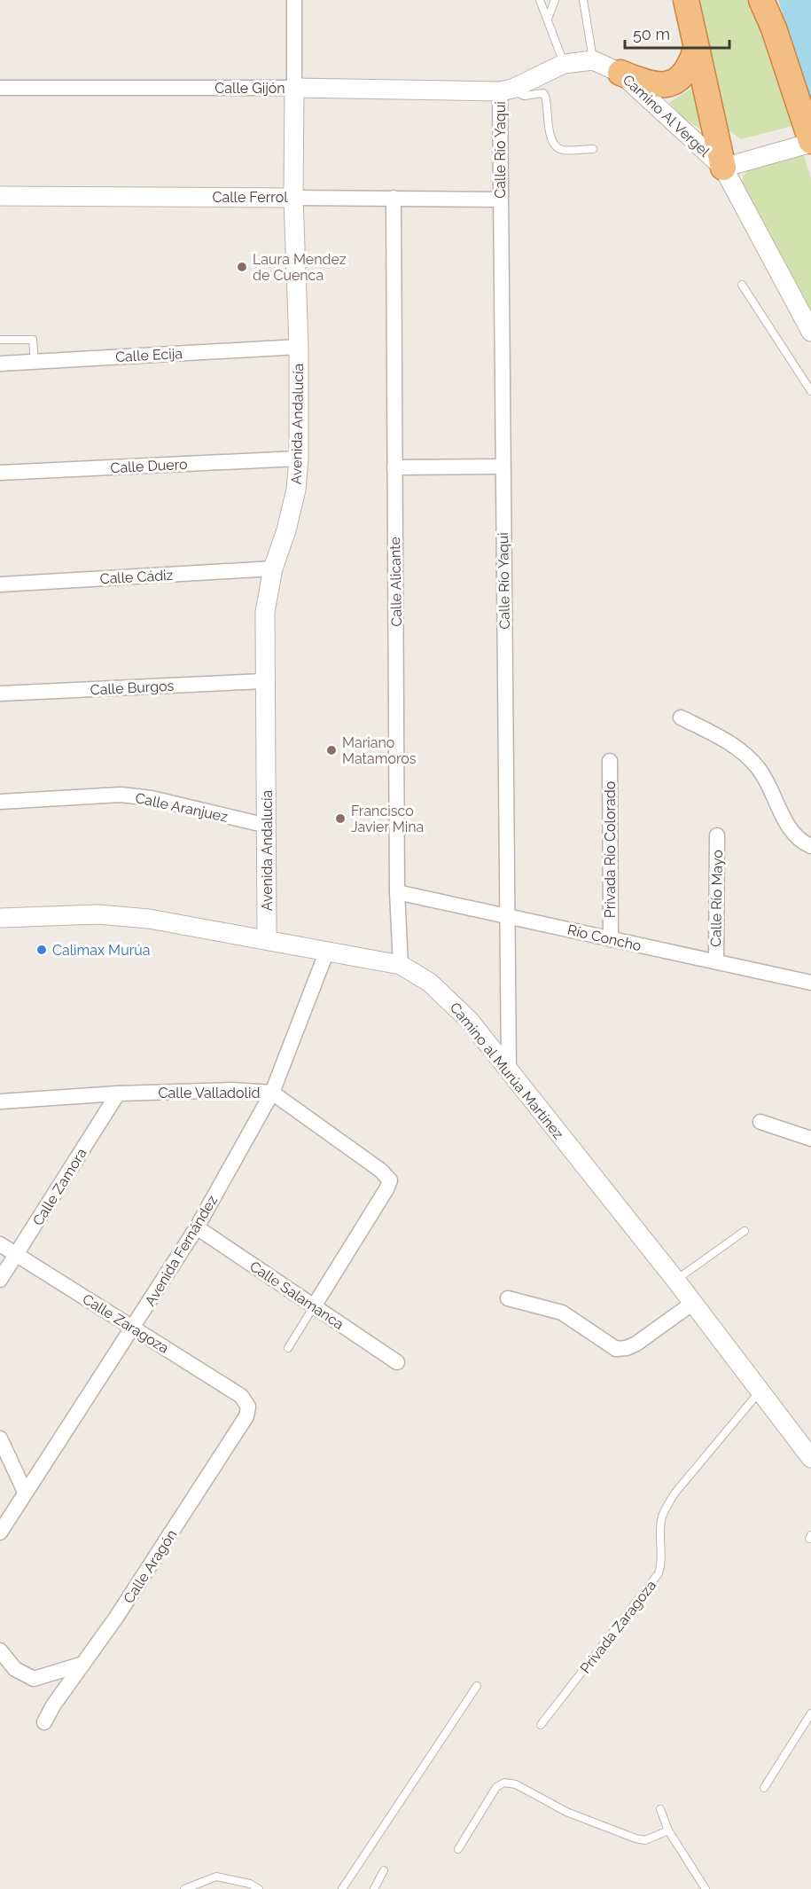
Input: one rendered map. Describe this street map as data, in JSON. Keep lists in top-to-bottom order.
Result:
{
  "streets": {
    "street": [
      "Calle Gijón",
      "Camino Al Vergel",
      "Calle Río Yaqui",
      "Calle Ferrol",
      "Calle Ecija",
      "Avenida Andalucía",
      "Calle Duero",
      "Calle Cádiz",
      "Calle Alicante",
      "Calle Burgos",
      "Calle Aranjuez",
      "Privada Río Colorado",
      "Calle Río Mayo",
      "Río Concho",
      "Camino al Murúa Martínez",
      "Calle Valladolid",
      "Calle Zamora",
      "Avenida Fernández",
      "Calle Salamanca",
      "Calle Zaragoza",
      "Calle Aragón"
    ],
    "lane": ["Privada Zaragoza"]
  },
  "crossings": [
    ["Calle Gijón", "Calle Río Yaqui"],
    ["Calle Gijón", "Avenida Andalucía"],
    ["Calle Río Yaqui", "Calle Ferrol"],
    ["Calle Río Yaqui", "Río Concho"],
    ["Calle Río Yaqui", "Camino al Murúa Martínez"],
    ["Calle Ferrol", "Avenida Andalucía"],
    ["Calle Ferrol", "Calle Alicante"],
    ["Calle Ecija", "Avenida Andalucía"],
    ["Avenida Andalucía", "Calle Duero"],
    ["Avenida Andalucía", "Calle Cádiz"],
    ["Avenida Andalucía", "Calle Burgos"],
    ["Avenida Andalucía", "Calle Aranjuez"],
    ["Avenida Andalucía", "Camino al Murúa Martínez"],
    ["Calle Alicante", "Río Concho"],
    ["Calle Alicante", "Camino al Murúa Martínez"],
    ["Privada Río Colorado", "Río Concho"],
    ["Calle Río Mayo", "Río Concho"],
    ["Camino al Murúa Martínez", "Avenida Fernández"],
    ["Camino al Murúa Martínez", "Privada Zaragoza"],
    ["Calle Valladolid", "Calle Zamora"],
    ["Calle Valladolid", "Avenida Fernández"],
    ["Calle Valladolid", "Calle Salamanca"],
    ["Calle Zamora", "Calle Zaragoza"],
    ["Avenida Fernández", "Calle Salamanca"],
    ["Avenida Fernández", "Calle Zaragoza"],
    ["Calle Zaragoza", "Calle Aragón"]
  ],
  "places": [
    "Laura Mendez de Cuenca",
    "Mariano Matamoros",
    "Francisco Javier Mina",
    "Calimax Murúa"
  ],
  "scale_bar": "50 m"
}
